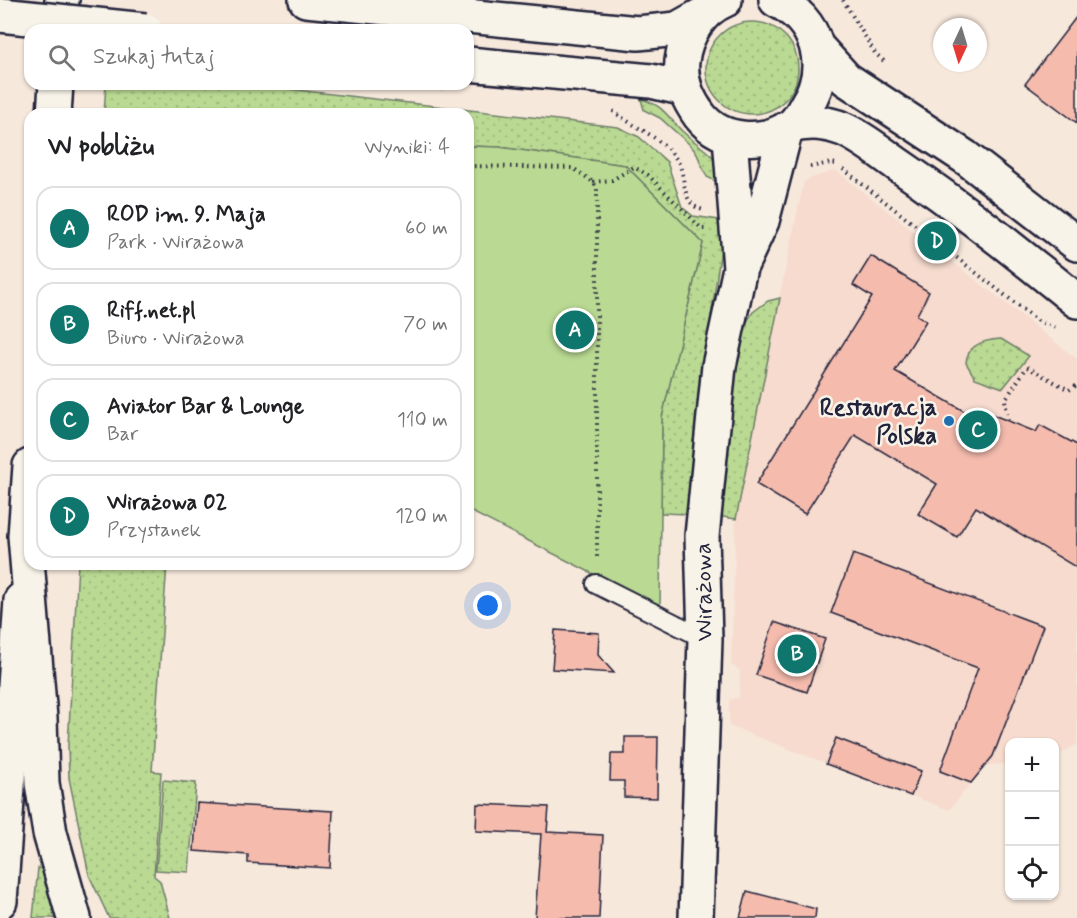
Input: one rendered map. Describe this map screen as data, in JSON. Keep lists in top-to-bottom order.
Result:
{
  "streets": {
    "main road": ["Wirażowa"]
  },
  "places": ["Restauracja Polska"],
  "north": "bottom",
  "page": {
    "search": "Szukaj tutaj",
    "heading": ["W pobliżu", "Wyniki: 4"],
    "list": [
      {
        "mark": "A",
        "name": "ROD im. 9. Maja",
        "note": "Park · Wirażowa",
        "value": "60 m"
      },
      {
        "mark": "B",
        "name": "Riff.net.pl",
        "note": "Biuro · Wirażowa",
        "value": "70 m"
      },
      {
        "mark": "C",
        "name": "Aviator Bar & Lounge",
        "note": "Bar",
        "value": "110 m"
      },
      {
        "mark": "D",
        "name": "Wirażowa 02",
        "note": "Przystanek",
        "value": "120 m"
      }
    ],
    "pins": [
      "D",
      "A",
      "C",
      "B"
    ],
    "map_buttons": ["+", "−"]
  }
}
